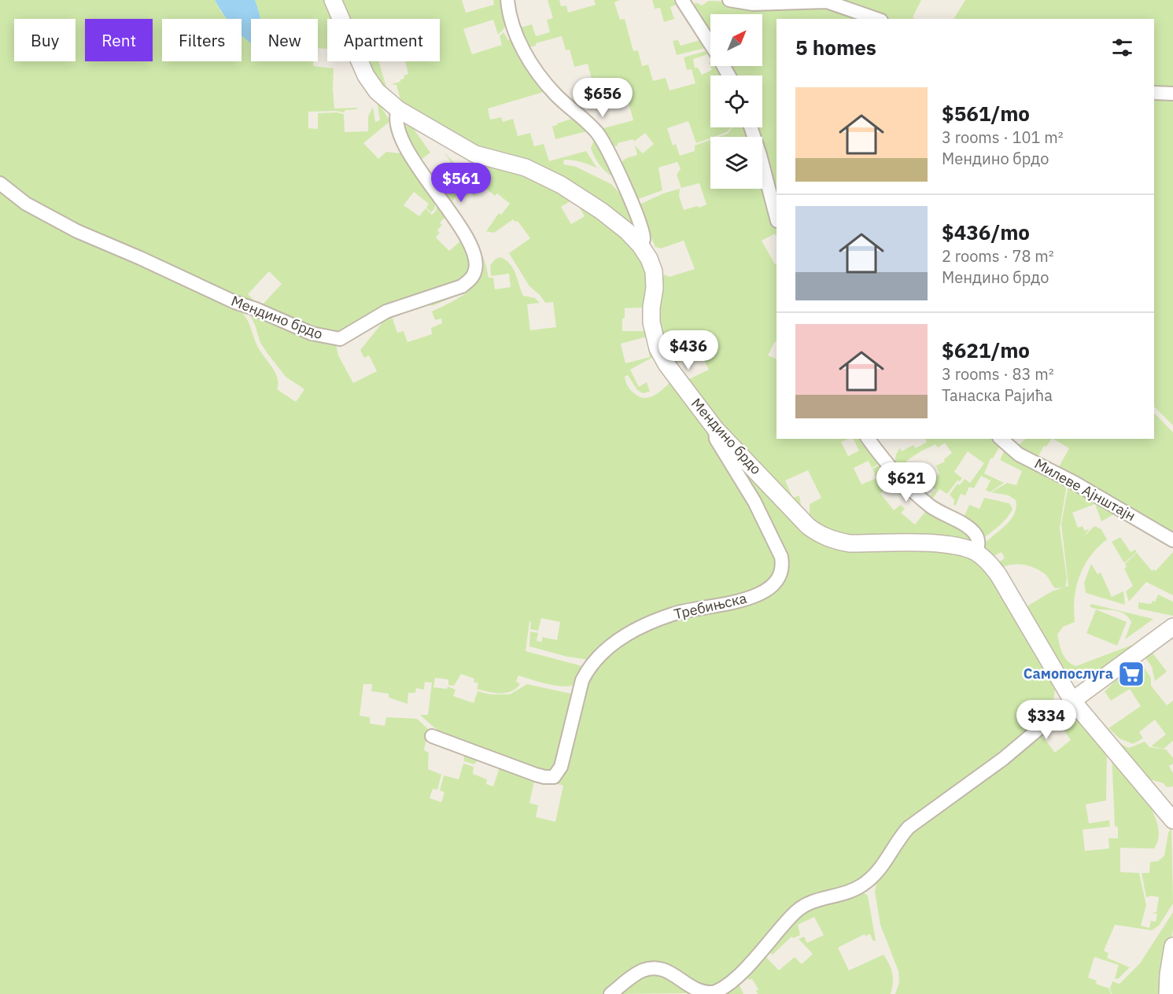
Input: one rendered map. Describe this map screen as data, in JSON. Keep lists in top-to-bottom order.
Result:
{
  "streets": {
    "street": ["Мендино брдо", "Милеве Ајнштајн", "Требињска"]
  },
  "crossings": [
    ["Мендино брдо", "Требињска"]
  ],
  "places": {
    "supermarket": ["Самопослуга"]
  },
  "north": "top right",
  "page": {
    "chip": [
      "Buy",
      "Rent",
      "Filters",
      "New",
      "Apartment"
    ],
    "heading": "5 homes",
    "list": [
      {
        "name": "$561/mo",
        "note": "3 rooms · 101 m² · Мендино брдо"
      },
      {
        "name": "$436/mo",
        "note": "2 rooms · 78 m² · Мендино брдо"
      },
      {
        "name": "$621/mo",
        "note": "3 rooms · 83 m² · Танаска Рајића"
      }
    ],
    "price": [
      "$656",
      "$561",
      "$436",
      "$621",
      "$334"
    ]
  }
}
